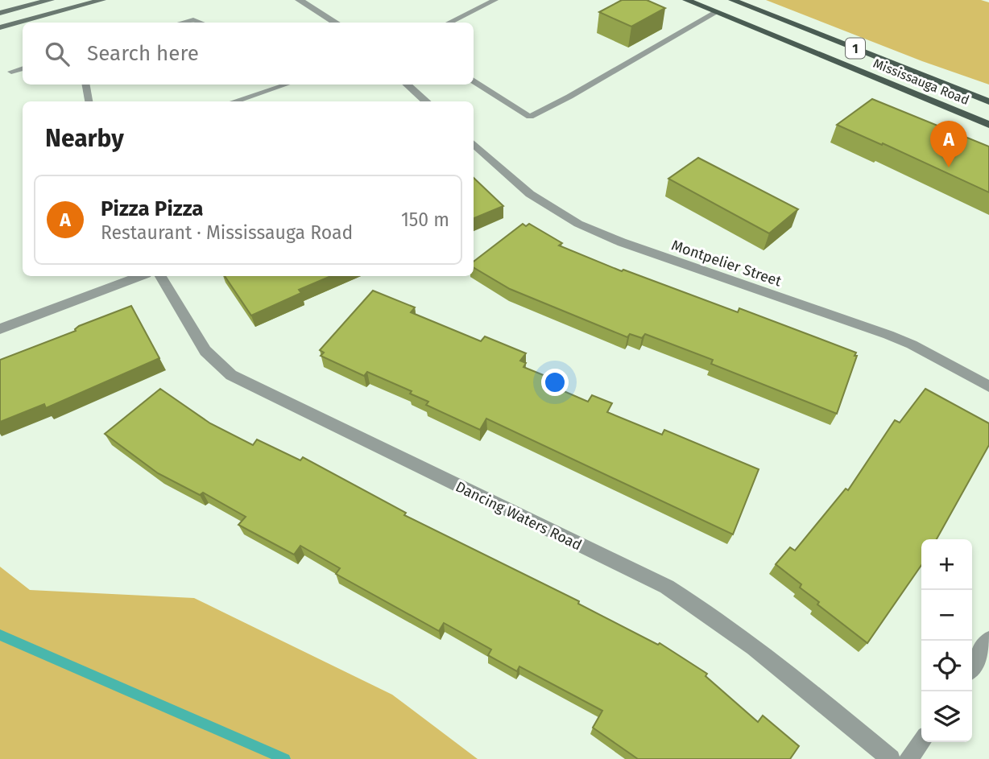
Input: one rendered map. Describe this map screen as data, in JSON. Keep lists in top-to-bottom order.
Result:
{
  "streets": {
    "main road": ["1", "Mississauga Road"],
    "street": ["Montpelier Street", "Dancing Waters Road"]
  },
  "page": {
    "search": "Search here",
    "heading": "Nearby",
    "pins": "A",
    "list": [
      {
        "mark": "A",
        "name": "Pizza Pizza",
        "note": "Restaurant · Mississauga Road",
        "value": "150 m"
      }
    ],
    "map_buttons": ["+", "−"]
  }
}
